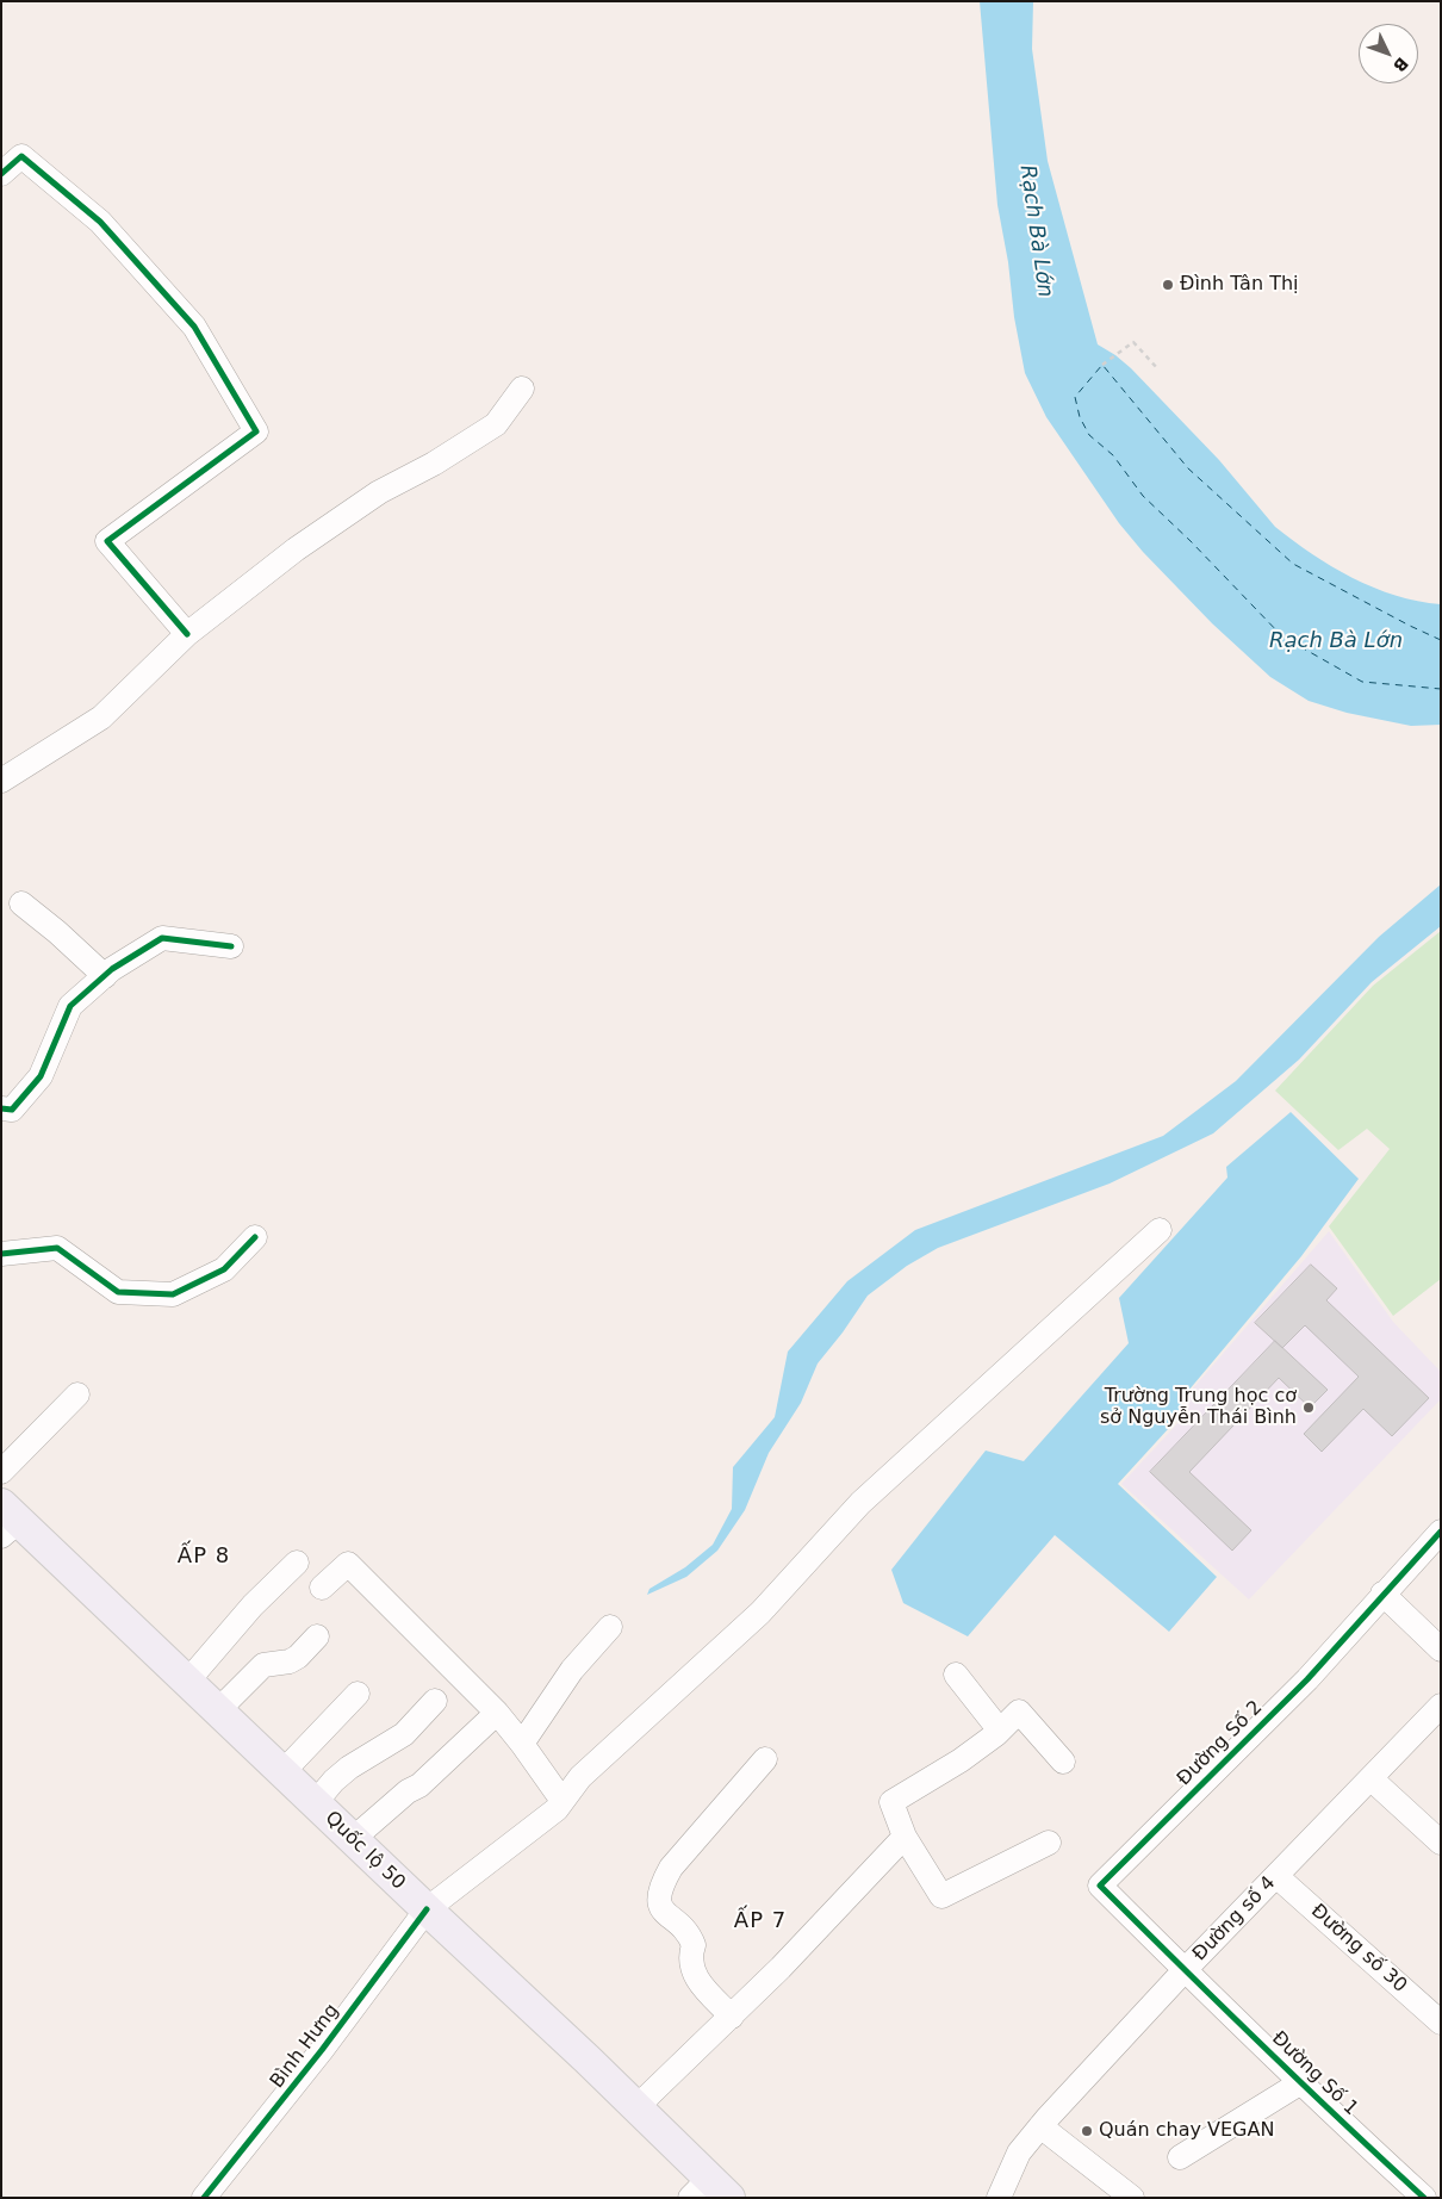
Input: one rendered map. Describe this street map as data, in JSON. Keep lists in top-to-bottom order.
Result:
{
  "streets": {
    "main road": ["Quốc lộ 50"],
    "street": [
      "Đường Số 2",
      "Đường số 4",
      "Đường số 30",
      "Bình Hưng",
      "Đường Số 1"
    ]
  },
  "crossings": [
    ["Đường Số 2", "Đường số 4"],
    ["Đường Số 2", "Đường Số 1"],
    ["Quốc lộ 50", "Bình Hưng"],
    ["Đường số 4", "Đường số 30"],
    ["Đường số 4", "Đường Số 1"]
  ],
  "districts": ["ẤP 8", "ẤP 7"],
  "water": ["Rạch Bà Lớn"],
  "places": ["Đình Tân Thị", "Trường Trung học cơ sở Nguyễn Thái Bình", "Quán chay VEGAN"],
  "north": "bottom right"
}
